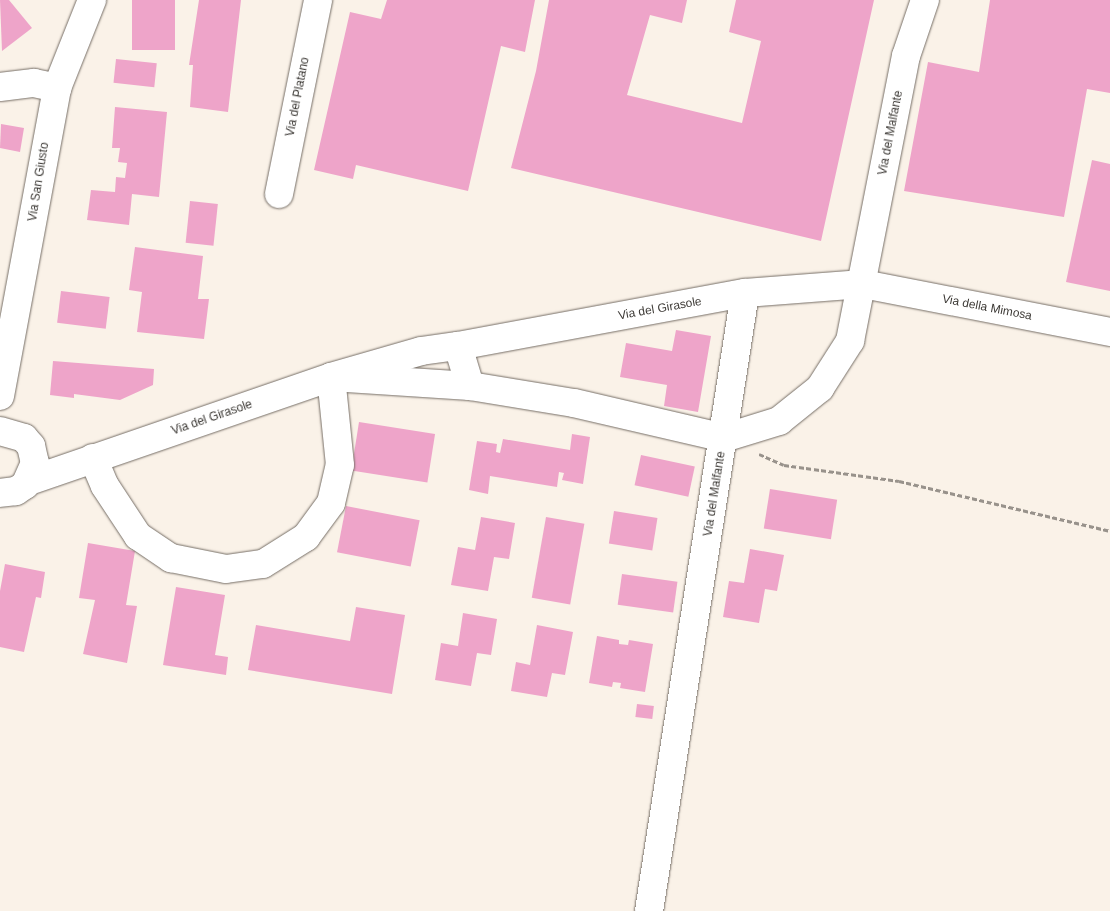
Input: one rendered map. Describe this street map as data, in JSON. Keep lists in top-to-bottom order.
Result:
{
  "streets": {
    "street": [
      "Via del Platano",
      "Via del Malfante",
      "Via San Giusto",
      "Via della Mimosa",
      "Via del Girasole"
    ]
  },
  "crossings": [
    ["Via del Malfante", "Via della Mimosa"],
    ["Via del Malfante", "Via del Girasole"],
    ["Via San Giusto", "Via del Girasole"],
    ["Via della Mimosa", "Via del Girasole"]
  ]
}
